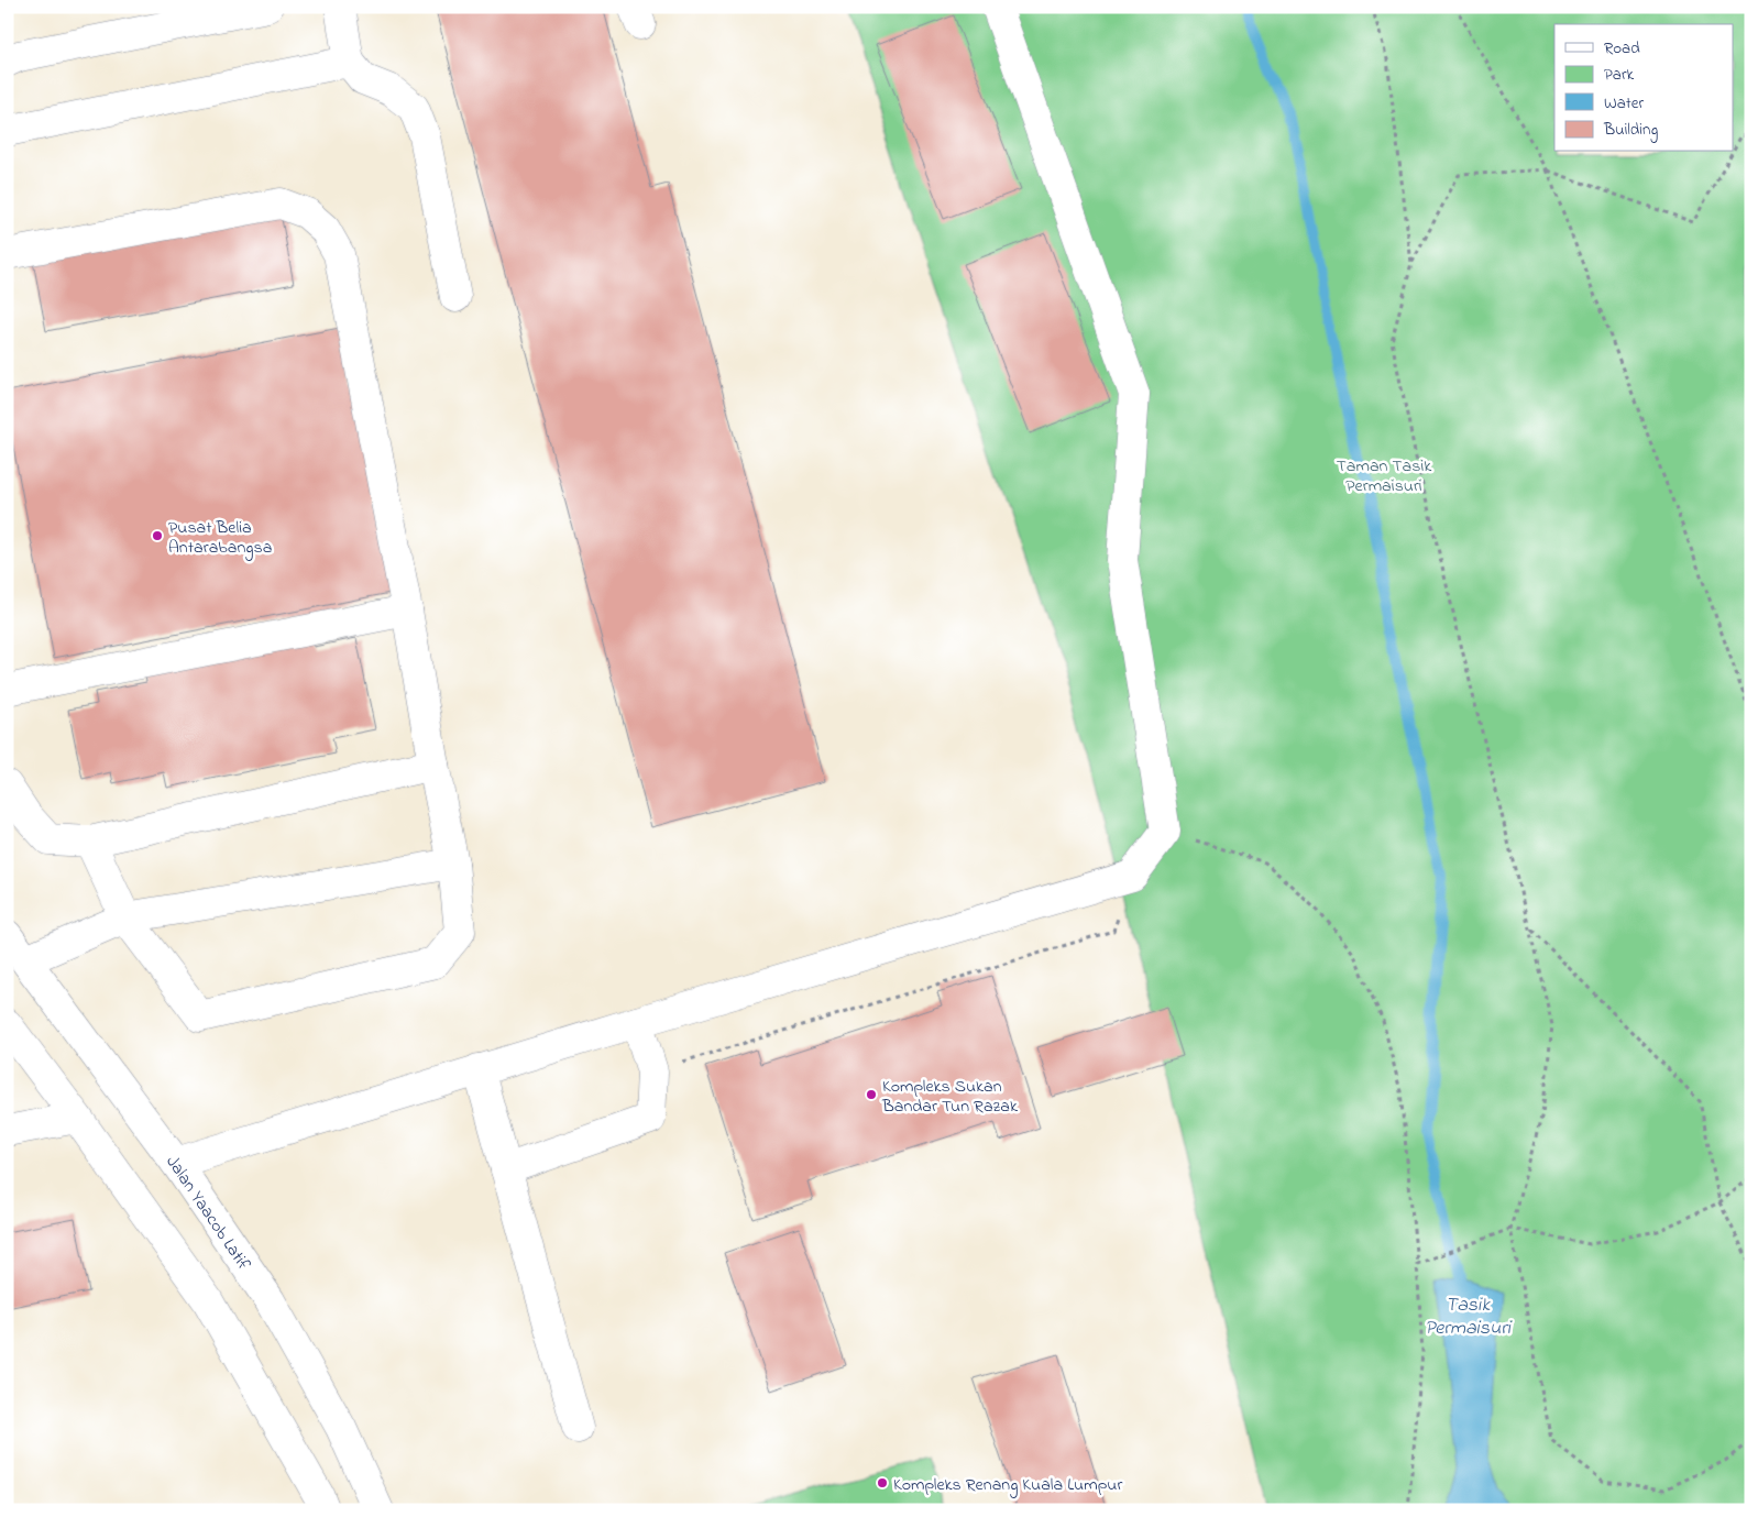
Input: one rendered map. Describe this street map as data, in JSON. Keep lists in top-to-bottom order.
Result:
{
  "streets": {
    "street": ["Jalan Yaacob Latif"]
  },
  "water": ["Tasik Permaisuri"],
  "parks": ["Taman Tasik Permaisuri"],
  "places": ["Pusat Belia Antarabangsa", "Kompleks Sukan Bandar Tun Razak", "Kompleks Renang Kuala Lumpur"],
  "legend": [
    "Road",
    "Park",
    "Water",
    "Building"
  ]
}
